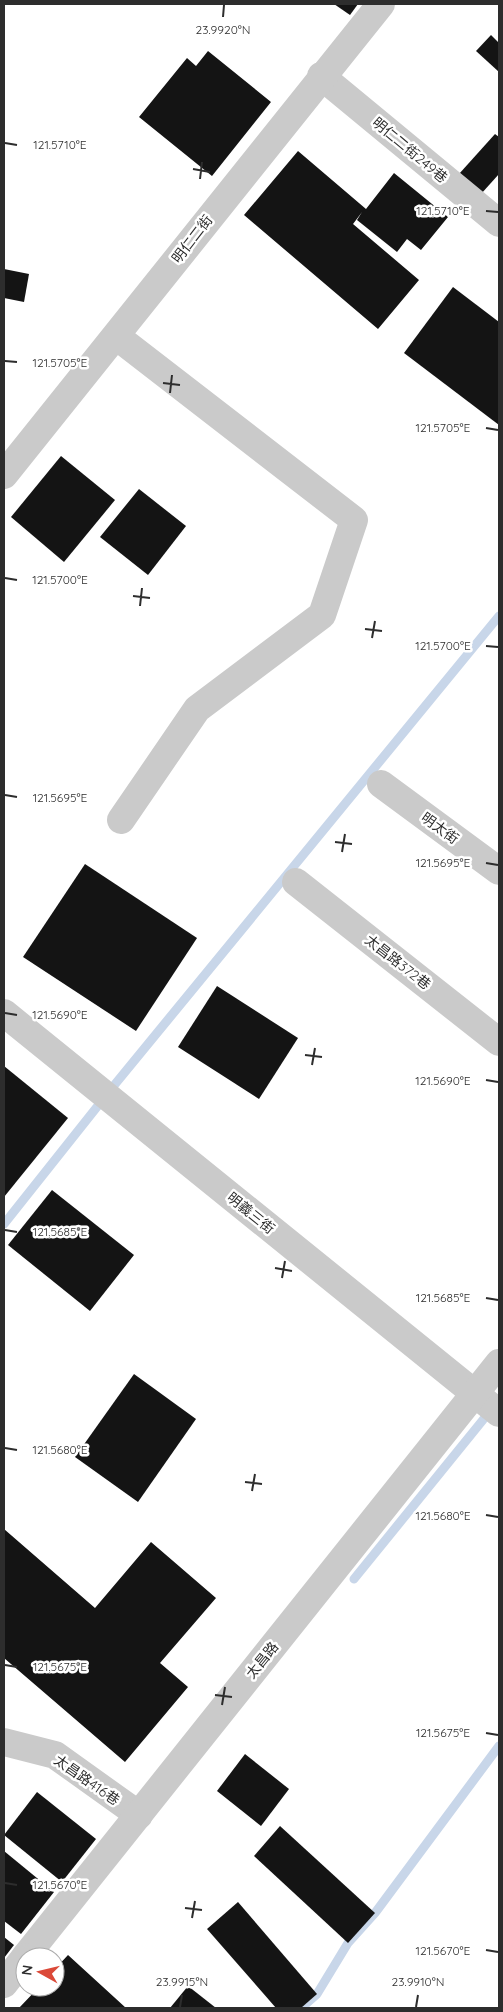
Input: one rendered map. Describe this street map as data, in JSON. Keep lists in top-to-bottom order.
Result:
{
  "streets": {
    "street": [
      "明仁二街249巷",
      "明仁二街",
      "明太街",
      "太昌路372巷",
      "明義三街",
      "太昌路",
      "太昌路416巷"
    ]
  },
  "crossings": [
    ["明仁二街249巷", "明仁二街"],
    ["明義三街", "太昌路"],
    ["太昌路", "太昌路416巷"]
  ],
  "north": "left",
  "coordinates": [
    "23.9920°N",
    "121.5710°E",
    "121.5705°E",
    "121.5700°E",
    "121.5695°E",
    "121.5690°E",
    "121.5685°E",
    "121.5680°E",
    "121.5675°E",
    "121.5670°E",
    "23.9915°N",
    "23.9910°N"
  ]
}
